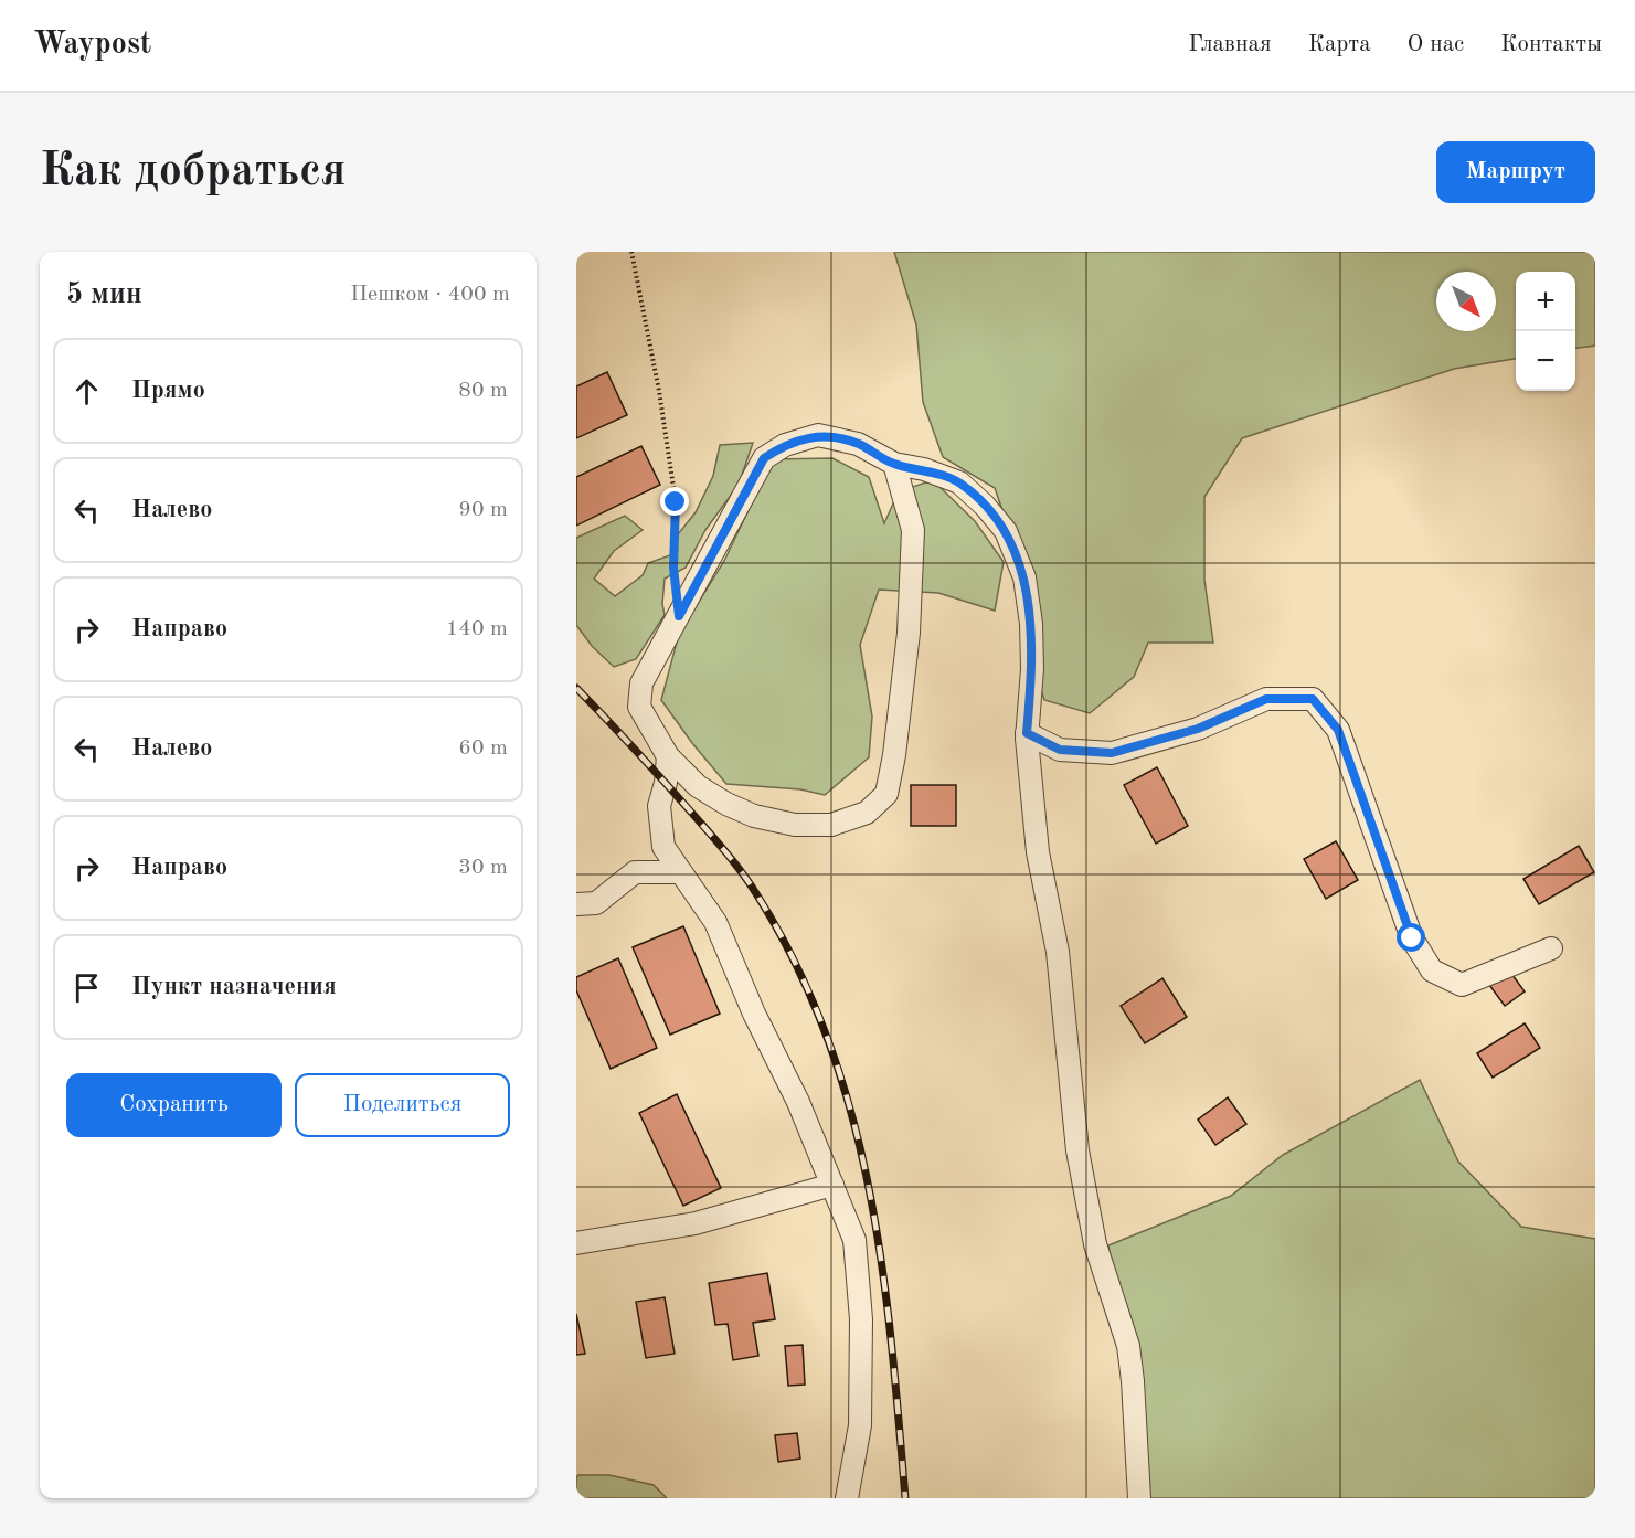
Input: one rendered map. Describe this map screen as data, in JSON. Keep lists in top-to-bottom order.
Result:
{
  "north": "bottom right",
  "page": {
    "header": "Waypost",
    "nav": [
      "Главная",
      "Карта",
      "О нас",
      "Контакты"
    ],
    "buttons": [
      "Маршрут",
      ["Сохранить", "Поделиться"]
    ],
    "title": "Как добраться",
    "heading": ["5 мин", "Пешком · 400 m"],
    "map_buttons": ["+", "−"],
    "list": [
      ["Прямо", "80 m"],
      ["Налево", "90 m"],
      ["Направо", "140 m"],
      ["Налево", "60 m"],
      ["Направо", "30 m"],
      "Пункт назначения"
    ]
  }
}
